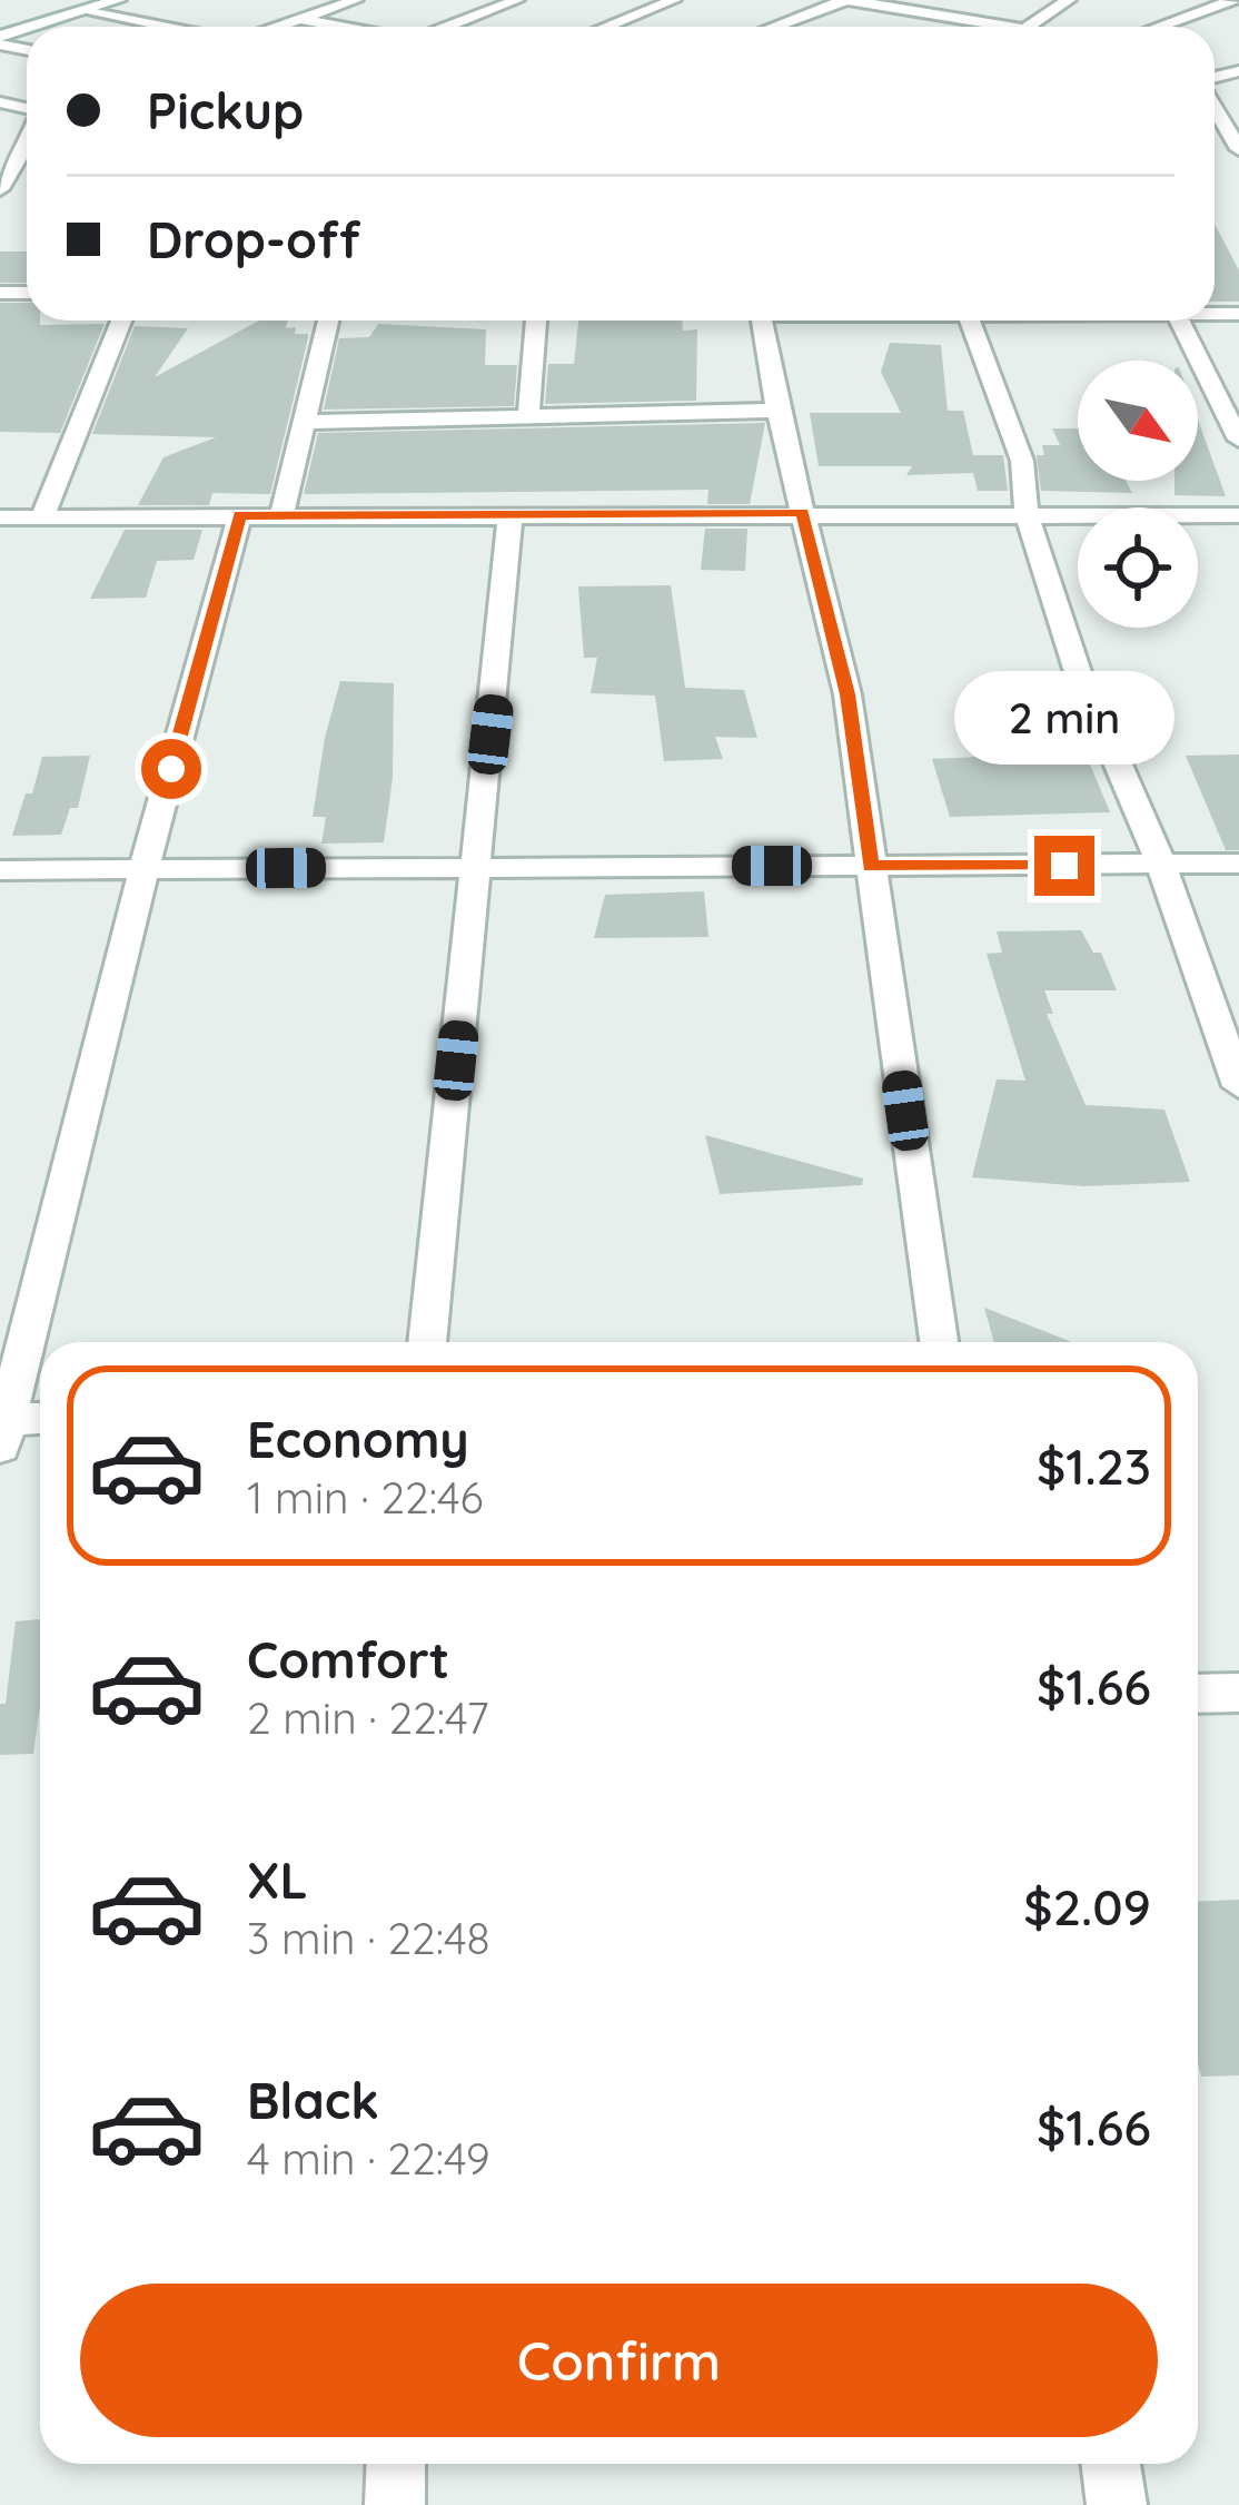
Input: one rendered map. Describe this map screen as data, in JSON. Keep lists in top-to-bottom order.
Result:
{
  "north": "bottom right",
  "page": {
    "banner": ["Pickup", "Drop-off"],
    "bubble": "2 min",
    "list": [
      {
        "name": "Economy",
        "note": "1 min · 22:46",
        "value": "$1.23"
      },
      {
        "name": "Comfort",
        "note": "2 min · 22:47",
        "value": "$1.66"
      },
      {
        "name": "XL",
        "note": "3 min · 22:48",
        "value": "$2.09"
      },
      {
        "name": "Black",
        "note": "4 min · 22:49",
        "value": "$1.66"
      }
    ],
    "buttons": "Confirm"
  }
}
